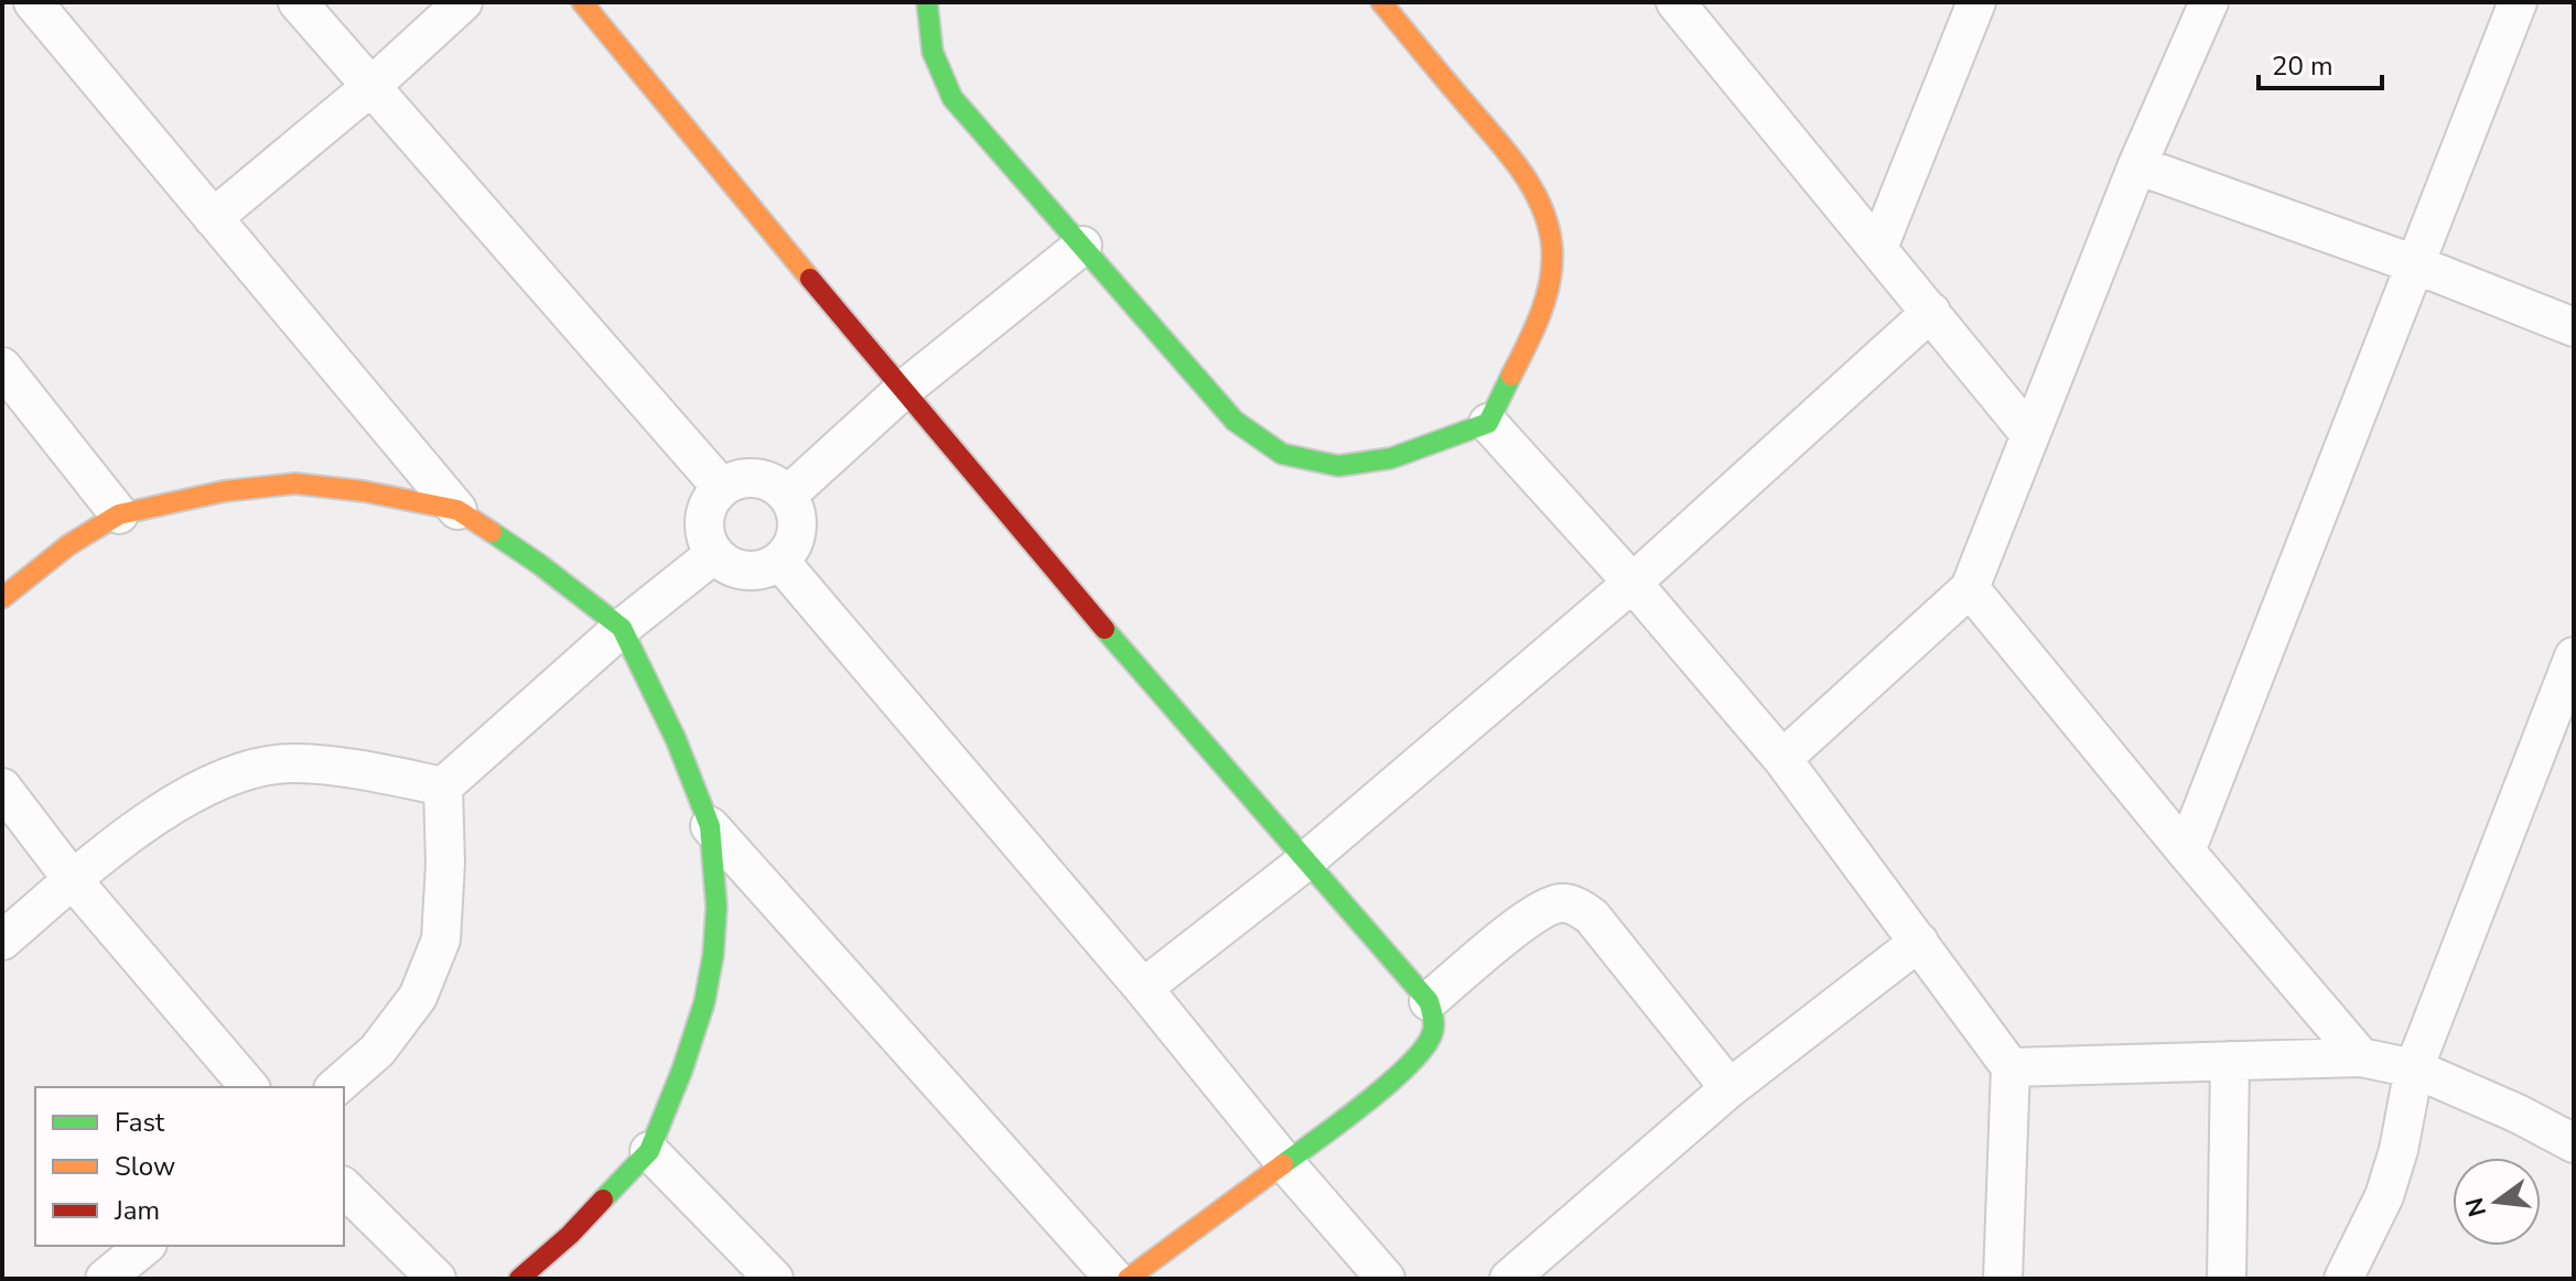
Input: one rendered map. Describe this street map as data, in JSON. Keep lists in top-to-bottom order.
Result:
{
  "legend": ["Fast", "Slow", "Jam"],
  "scale_bar": "20 m",
  "north": "left"
}
